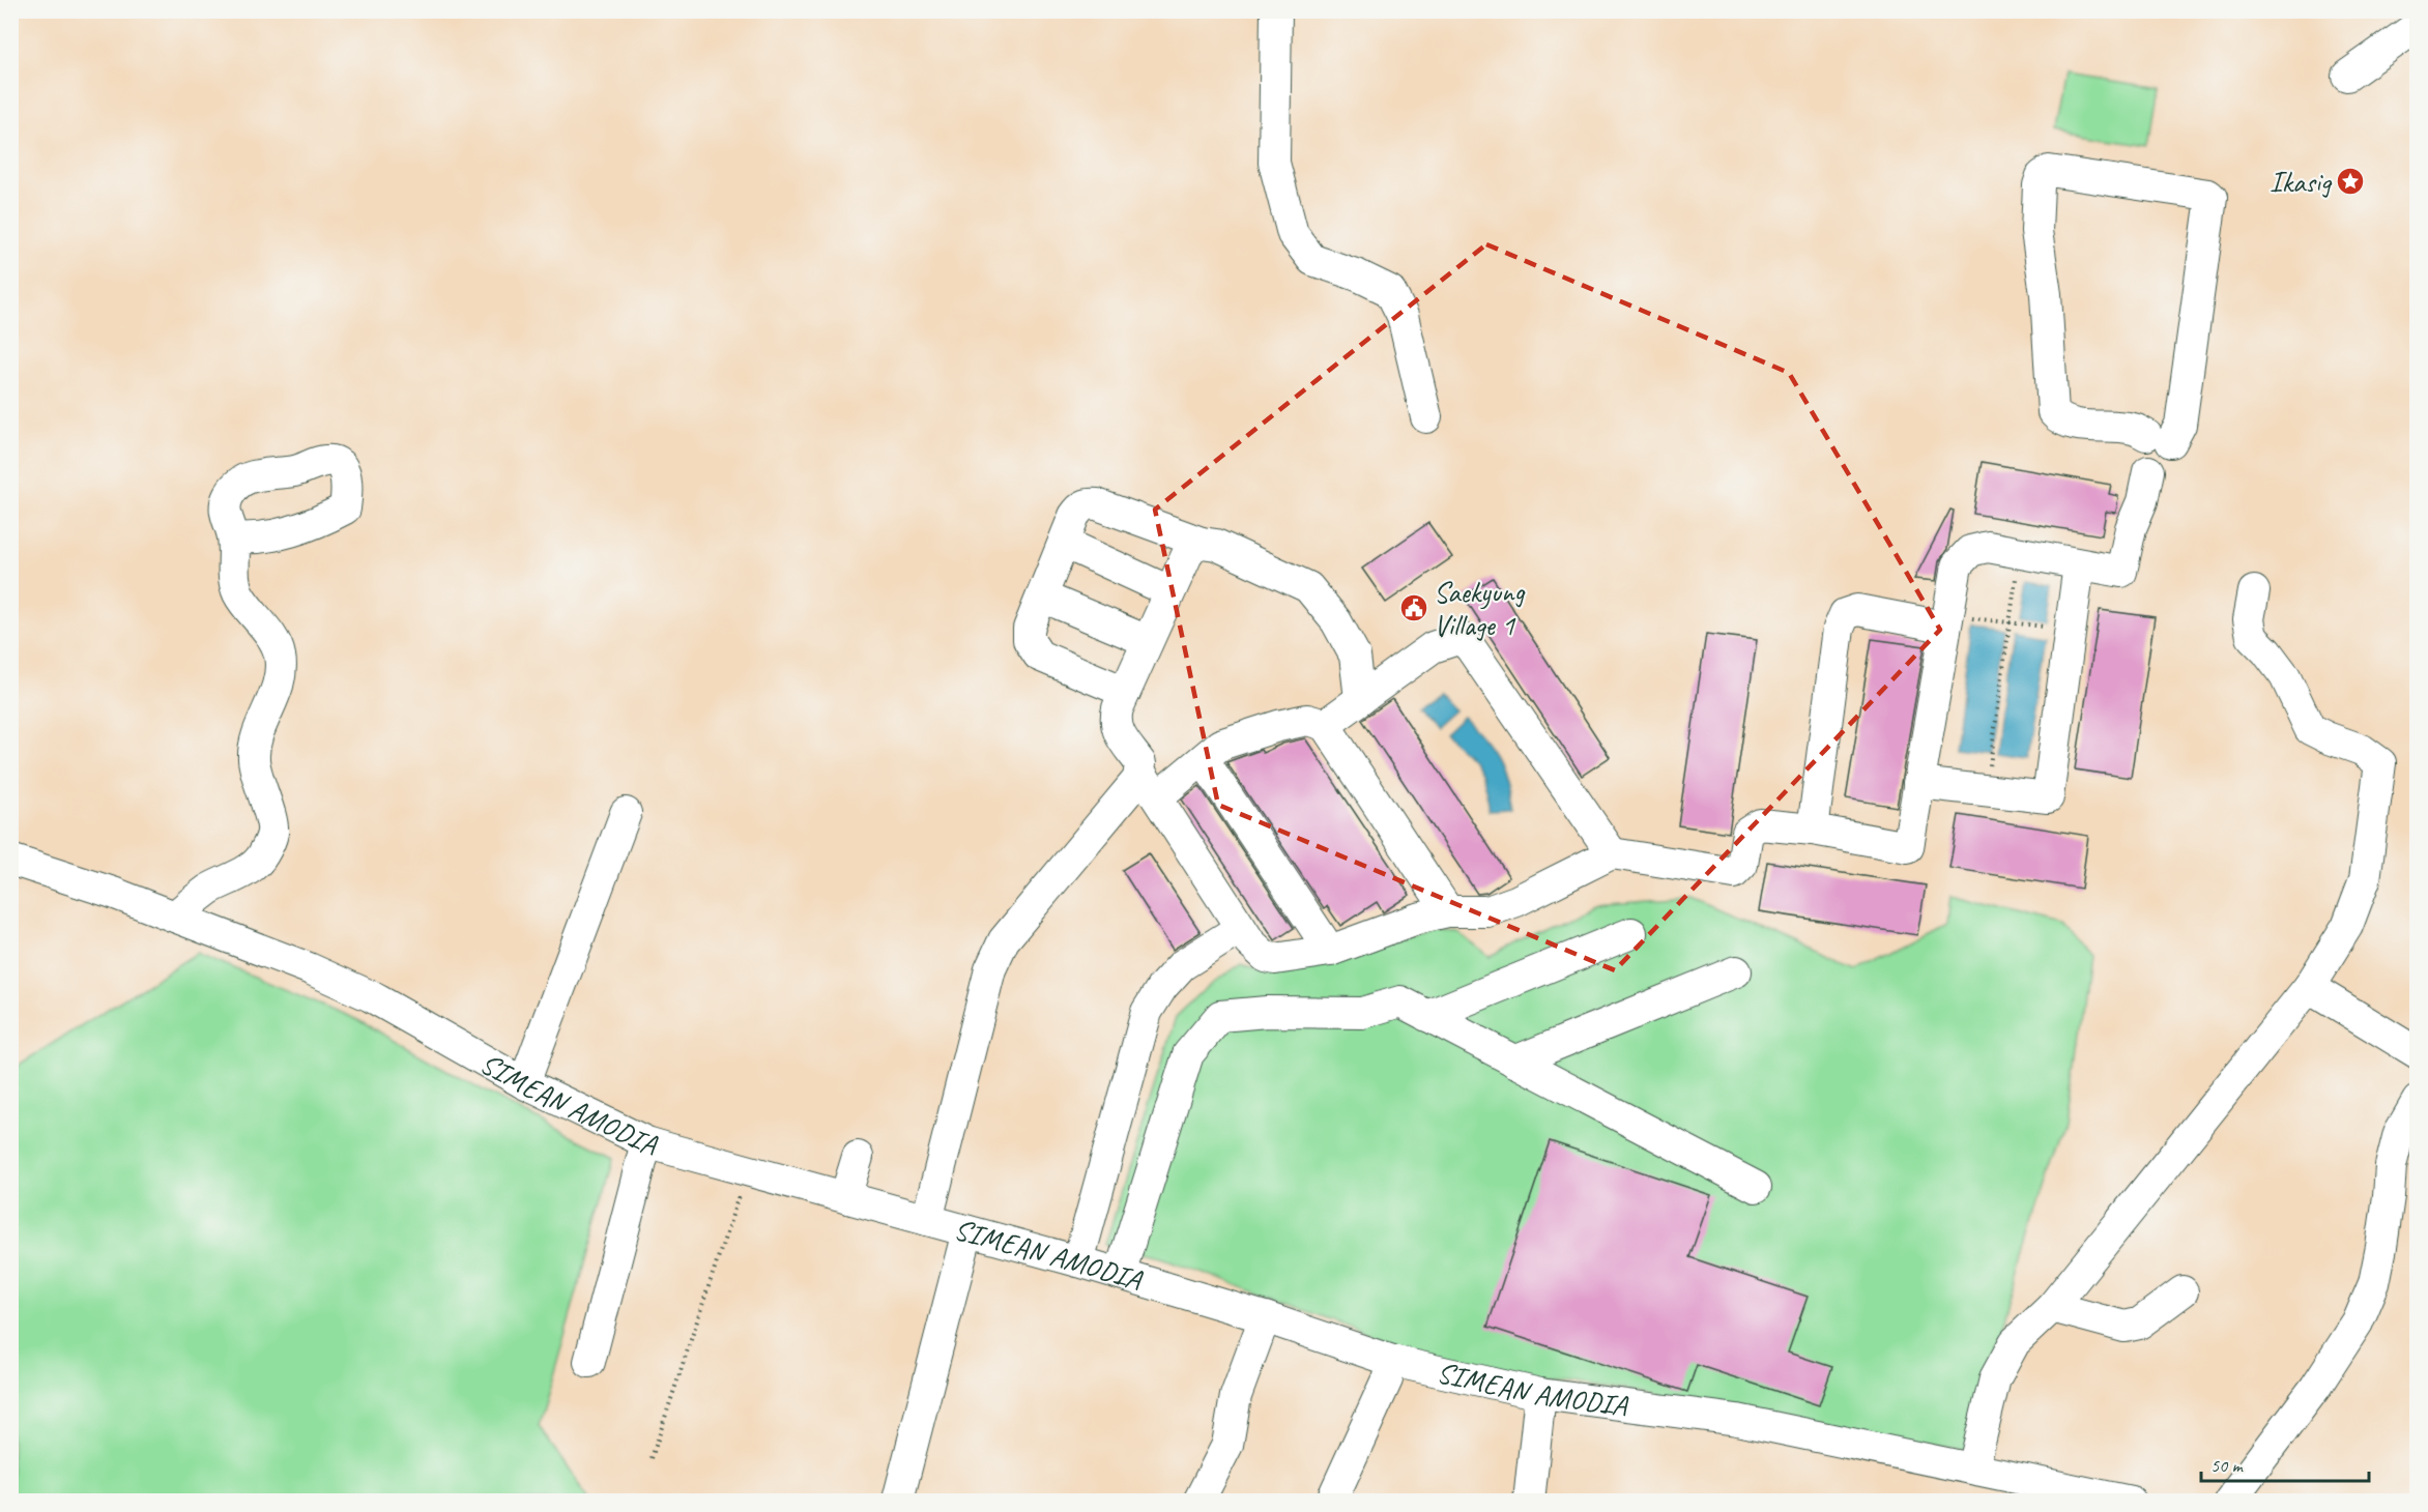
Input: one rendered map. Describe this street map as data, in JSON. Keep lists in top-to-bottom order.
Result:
{
  "streets": {
    "street": ["SIMEAN AMODIA"]
  },
  "places": {
    "place": ["Ikasig"],
    "public building": ["Saekyung Village 1"]
  },
  "scale_bar": "50 m"
}
